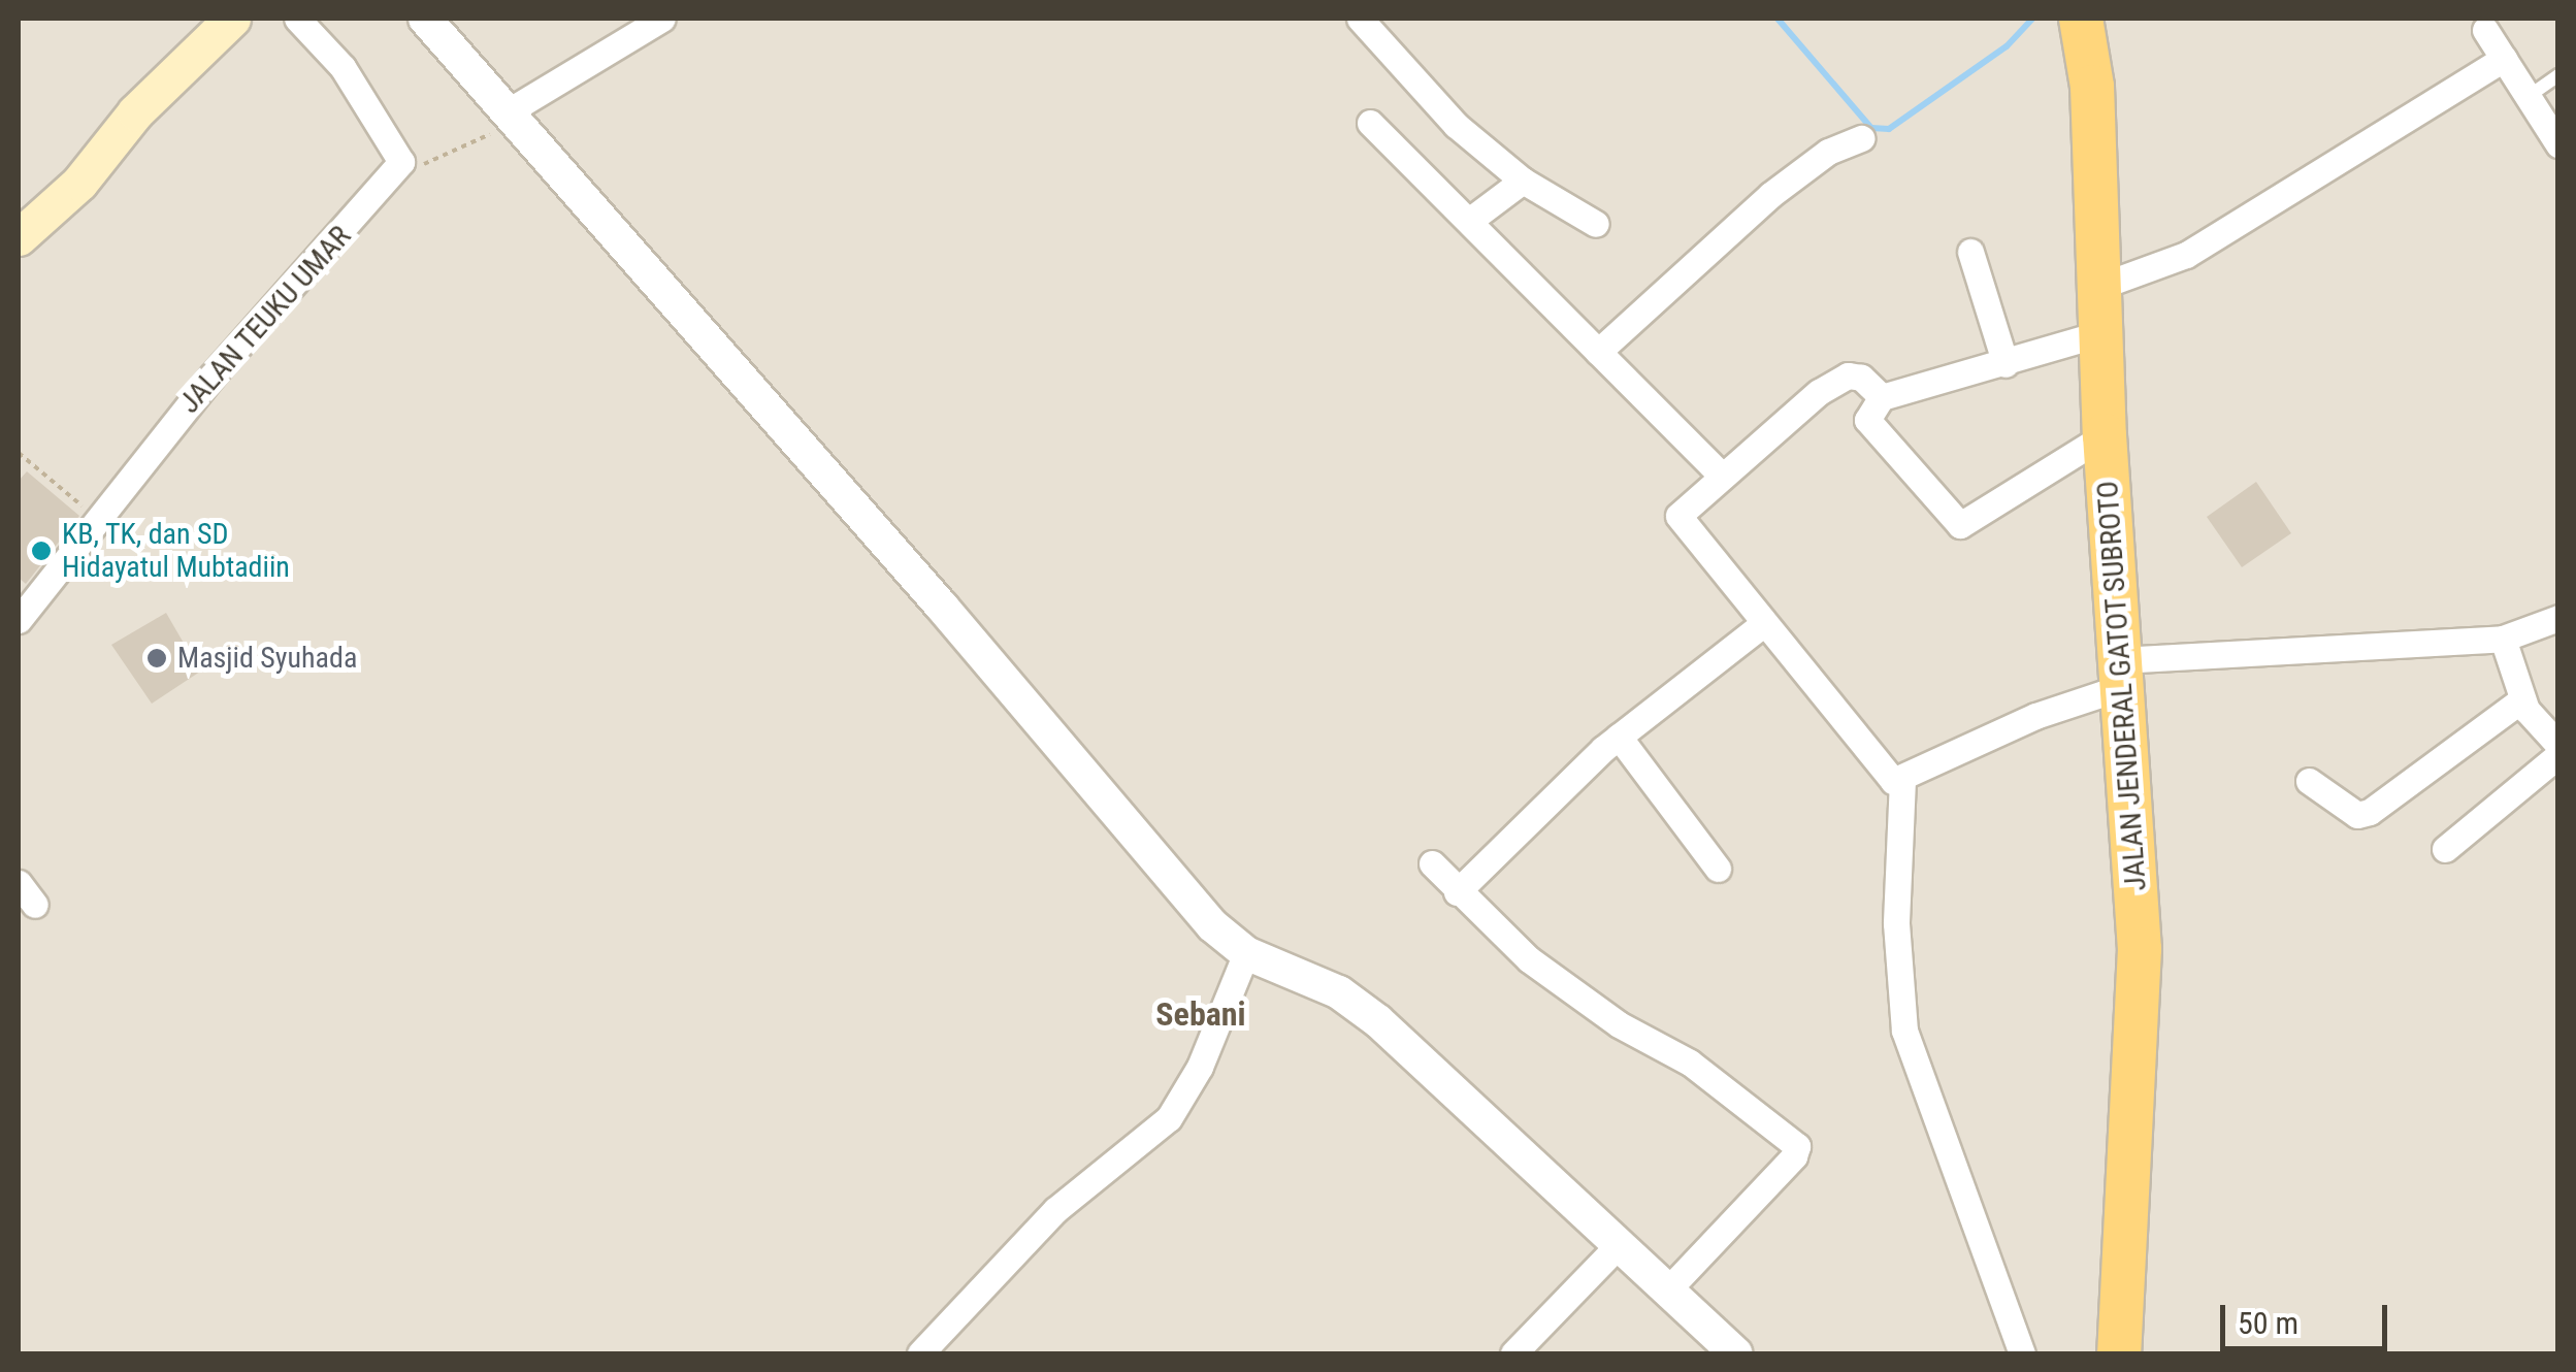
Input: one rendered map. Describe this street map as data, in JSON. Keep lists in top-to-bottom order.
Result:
{
  "streets": {
    "highway": ["JALAN JENDERAL GATOT SUBROTO"],
    "street": ["JALAN TEUKU UMAR"]
  },
  "districts": ["Sebani"],
  "places": ["KB, TK, dan SD Hidayatul Mubtadiin", "Masjid Syuhada"],
  "scale_bar": "50 m"
}
